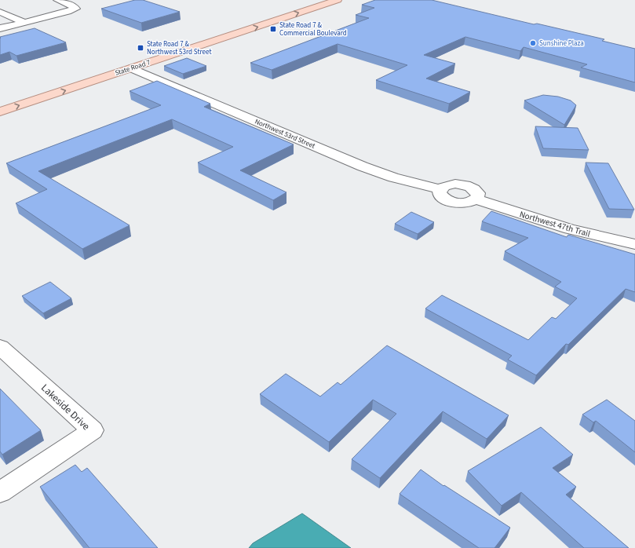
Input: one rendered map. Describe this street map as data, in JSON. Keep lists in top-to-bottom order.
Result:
{
  "streets": {
    "main road": ["State Road 7"],
    "street": ["Northwest 53rd Street", "Northwest 47th Trail", "Lakeside Drive"]
  },
  "crossings": [
    ["State Road 7", "Northwest 53rd Street"],
    ["Northwest 53rd Street", "Northwest 47th Trail"]
  ],
  "places": {
    "transit": ["State Road 7 & Commercial Boulevard", "State Road 7 & Northwest 53rd Street"],
    "other": ["Sunshine Plaza"]
  }
}
